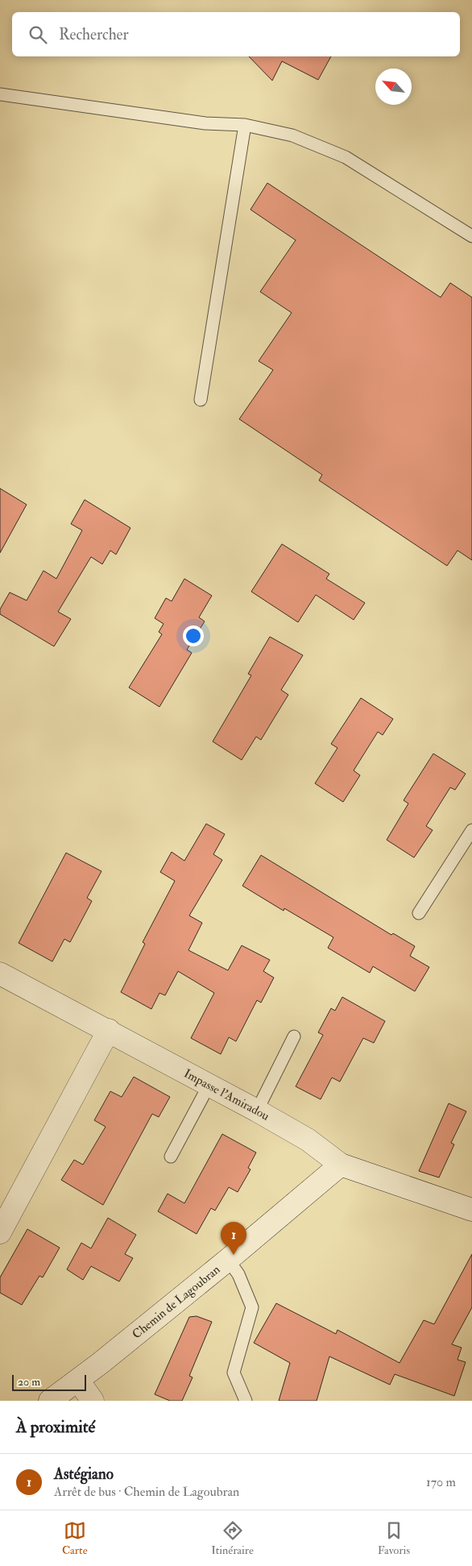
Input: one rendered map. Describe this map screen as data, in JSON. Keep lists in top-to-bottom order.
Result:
{
  "streets": {
    "street": ["Impasse l'Amiradou", "Chemin de Lagoubran"]
  },
  "crossings": [
    ["Impasse l'Amiradou", "Chemin de Lagoubran"]
  ],
  "scale_bar": "20 m",
  "north": "top left",
  "page": {
    "search": "Rechercher",
    "pins": "1",
    "scale": "20 m",
    "heading": "À proximité",
    "list": [
      {
        "mark": "1",
        "name": "Astégiano",
        "note": "Arrêt de bus · Chemin de Lagoubran",
        "value": "170 m"
      }
    ],
    "nav": ["Carte", "Itinéraire", "Favoris"]
  }
}
